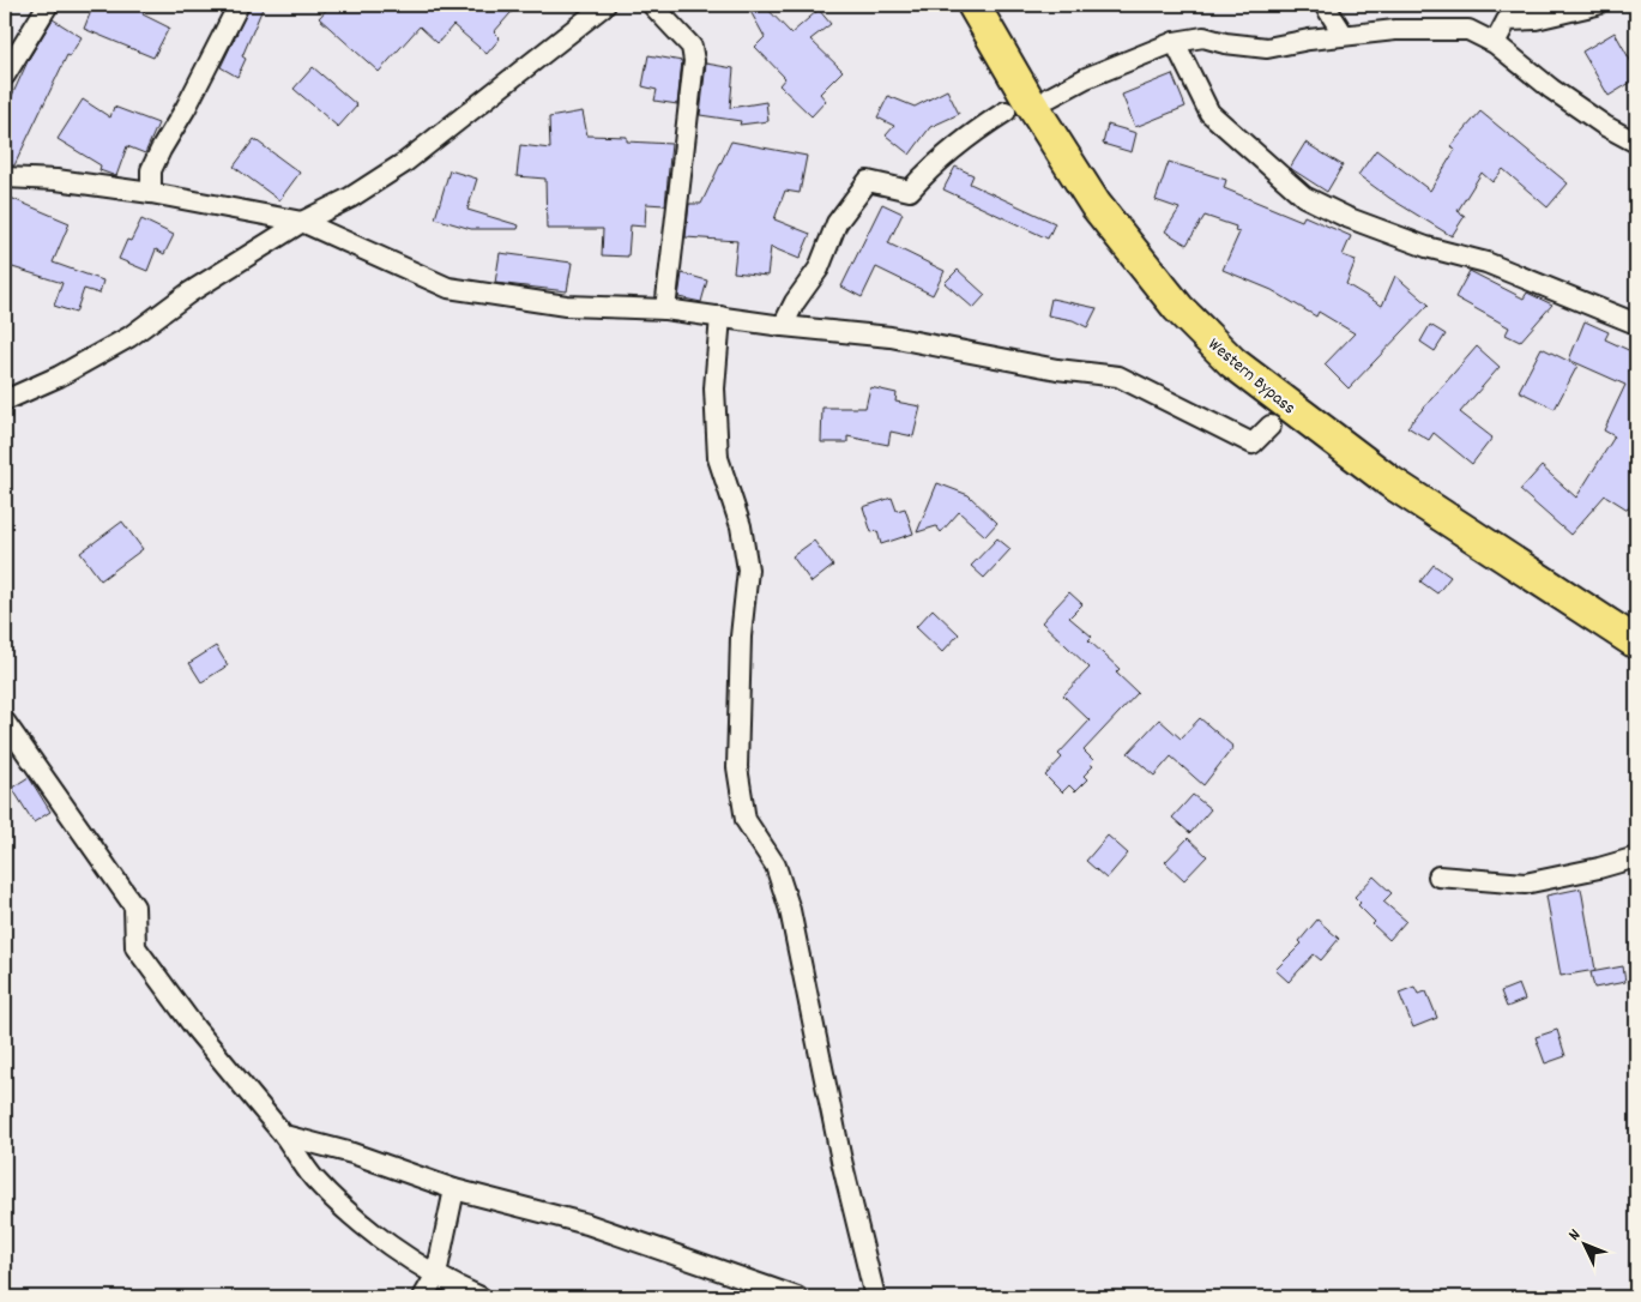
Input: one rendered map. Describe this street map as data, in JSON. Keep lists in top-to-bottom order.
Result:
{
  "streets": {
    "main road": ["Western Bypass"]
  },
  "north": "top left"
}
